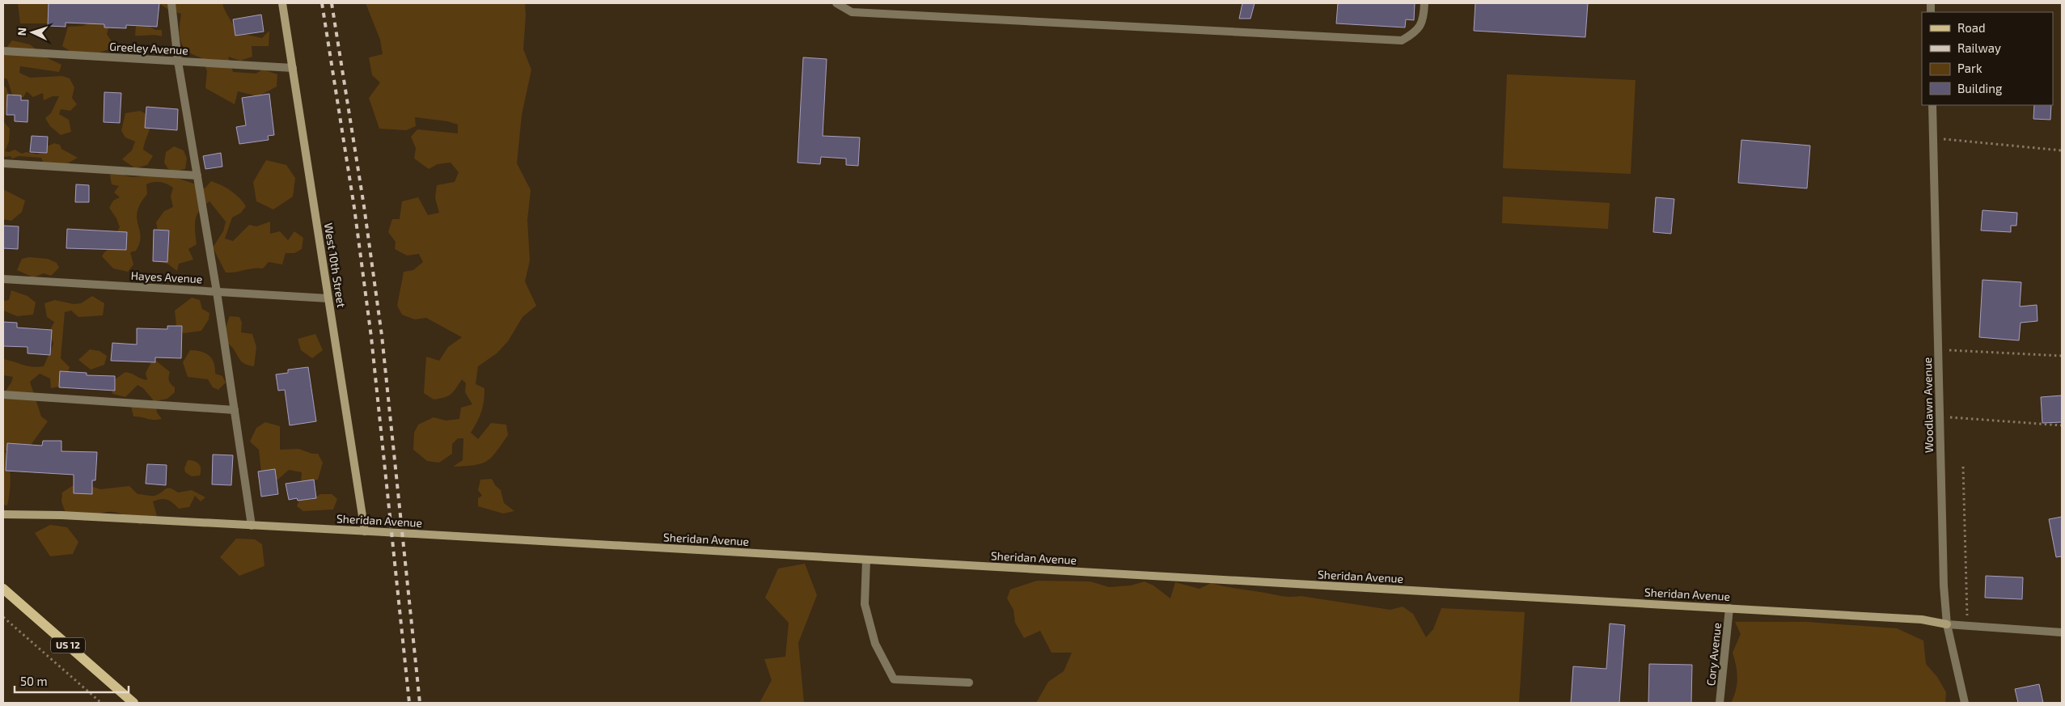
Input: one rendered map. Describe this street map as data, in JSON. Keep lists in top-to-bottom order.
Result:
{
  "streets": {
    "main road": ["US 12"],
    "street": [
      "Greeley Avenue",
      "West 10th Street",
      "Hayes Avenue",
      "Woodlawn Avenue",
      "Sheridan Avenue",
      "Cory Avenue"
    ]
  },
  "crossings": [
    ["Greeley Avenue", "West 10th Street"],
    ["West 10th Street", "Hayes Avenue"],
    ["West 10th Street", "Sheridan Avenue"],
    ["Woodlawn Avenue", "Sheridan Avenue"],
    ["Sheridan Avenue", "Cory Avenue"]
  ],
  "legend": [
    "Road",
    "Railway",
    "Park",
    "Building"
  ],
  "scale_bar": "50 m",
  "north": "left"
}
